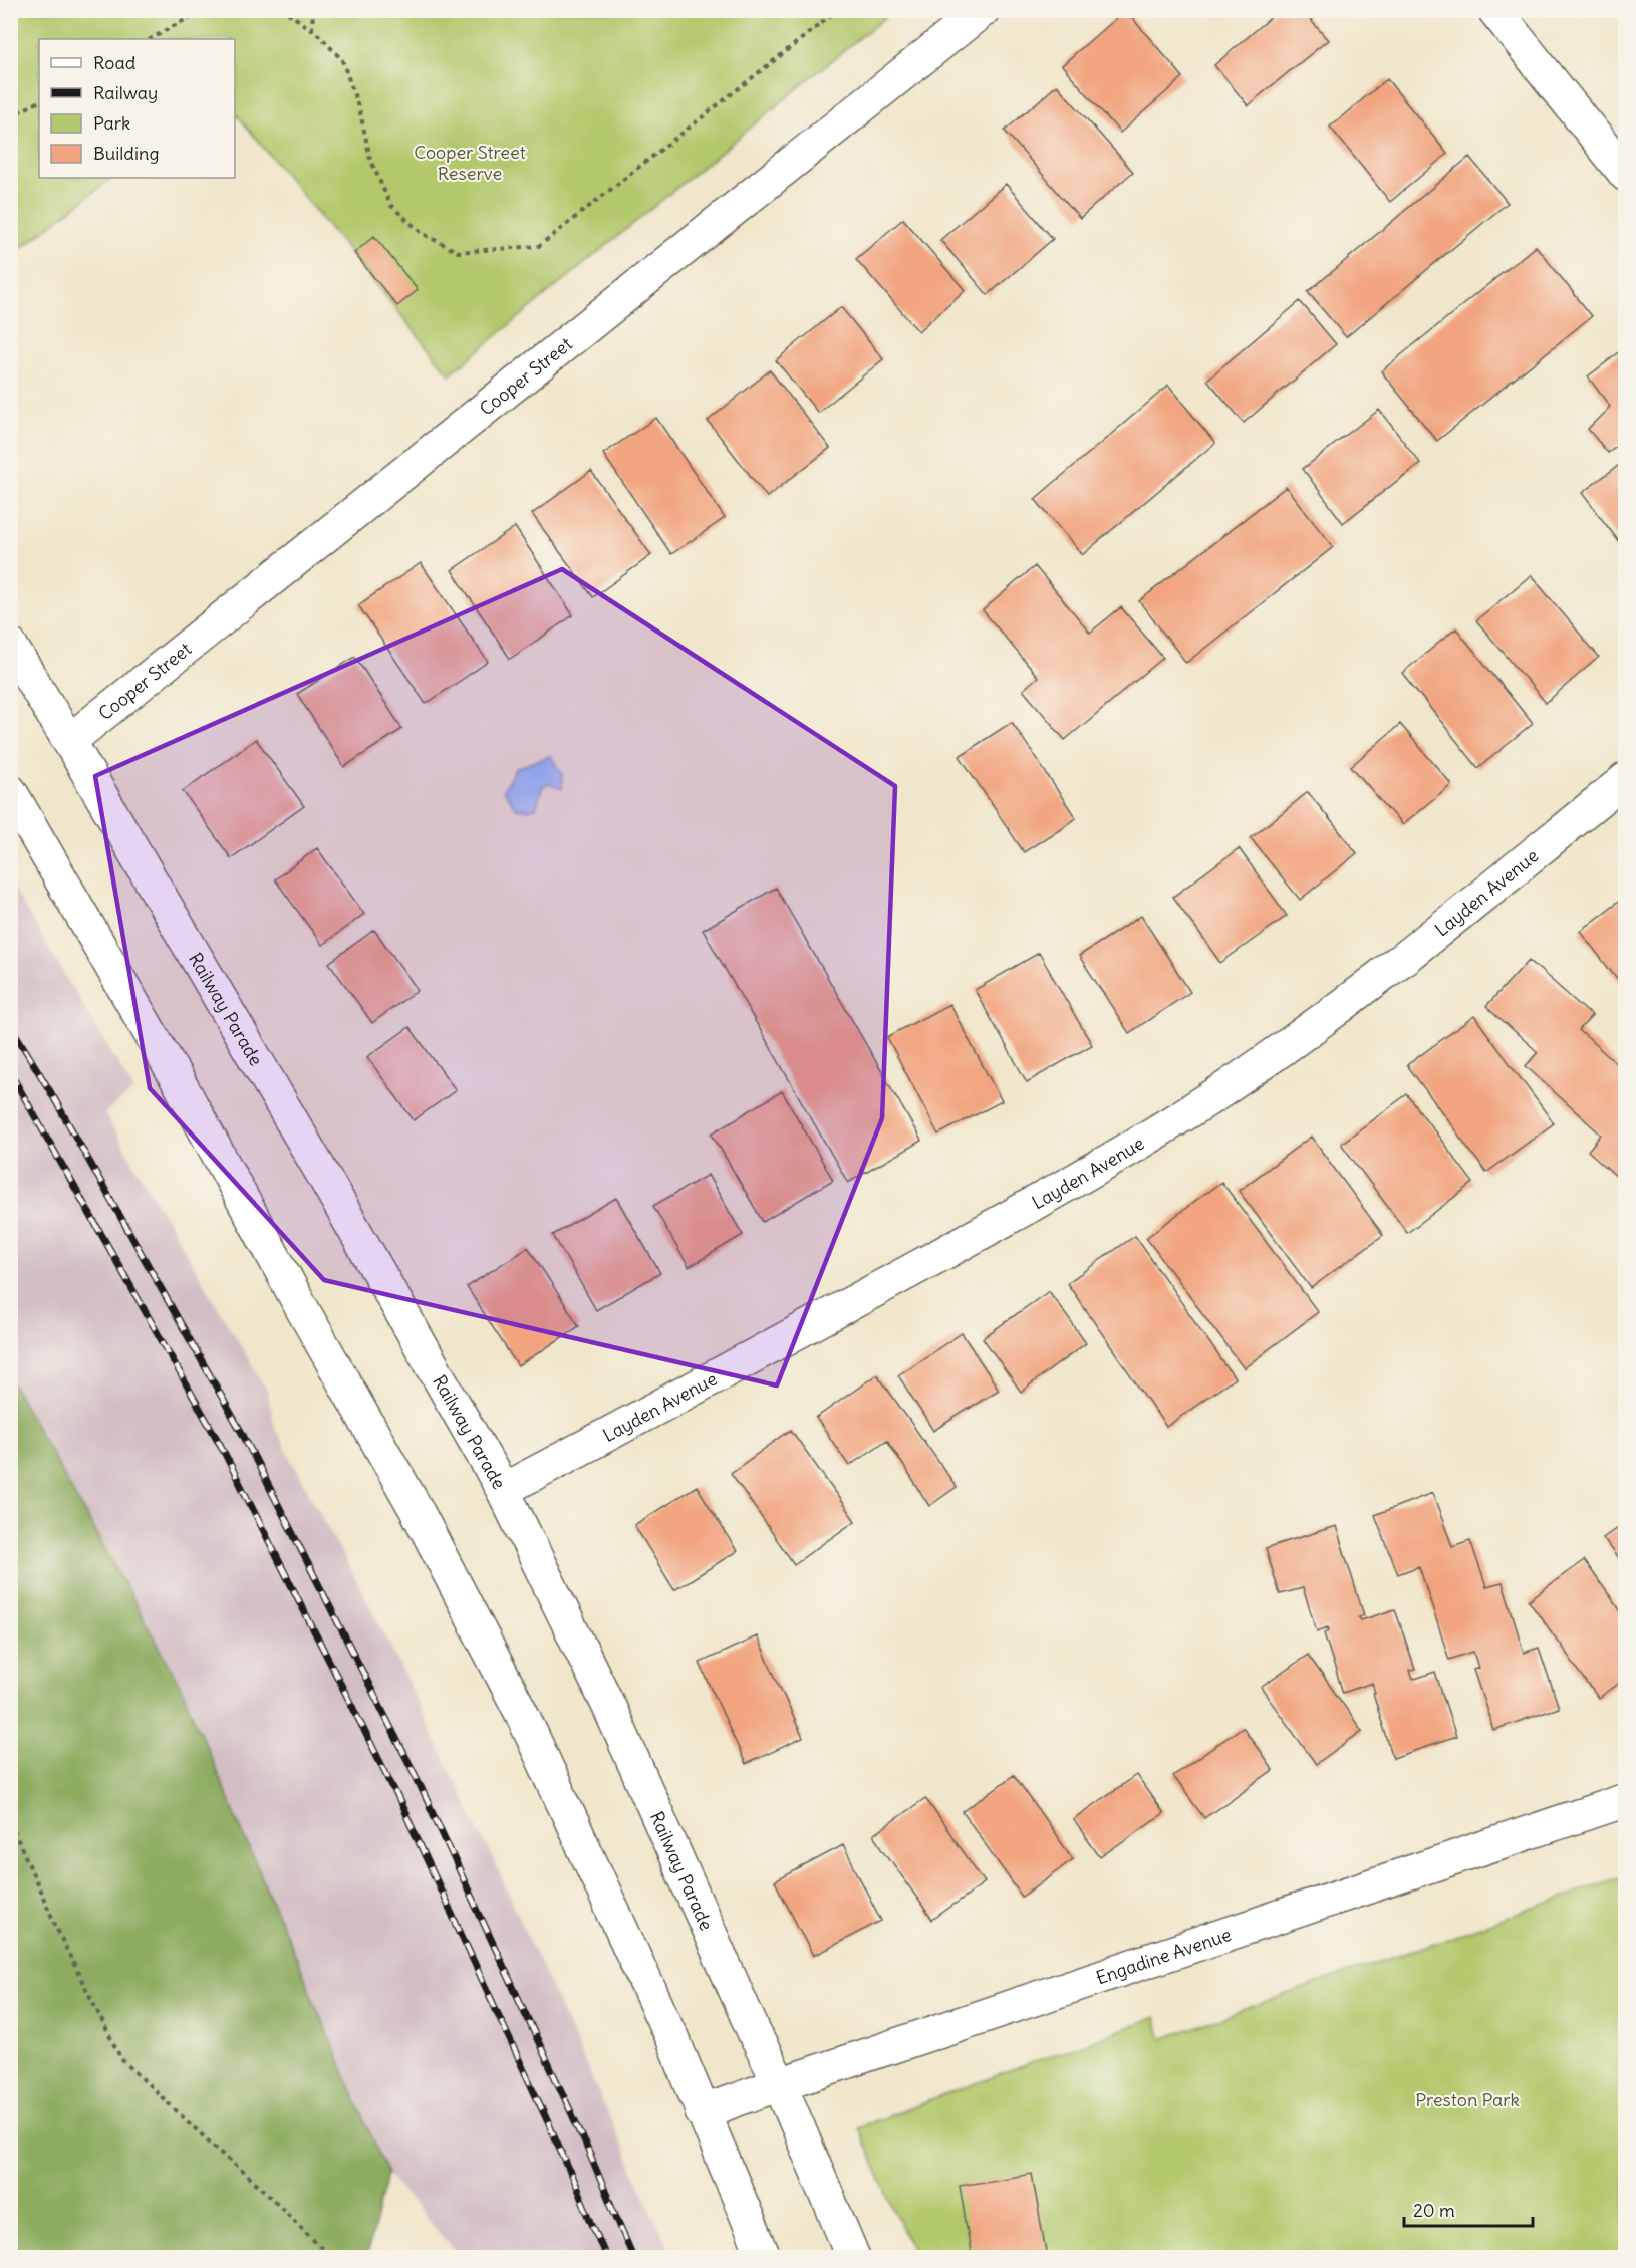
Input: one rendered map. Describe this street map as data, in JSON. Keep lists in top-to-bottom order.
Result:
{
  "streets": {
    "main road": [
      "Cooper Street",
      "Layden Avenue",
      "Railway Parade",
      "Engadine Avenue"
    ]
  },
  "crossings": [
    ["Cooper Street", "Railway Parade"],
    ["Layden Avenue", "Railway Parade"],
    ["Railway Parade", "Engadine Avenue"]
  ],
  "parks": ["Cooper Street Reserve", "Preston Park"],
  "legend": [
    "Road",
    "Railway",
    "Park",
    "Building"
  ],
  "scale_bar": "20 m"
}
